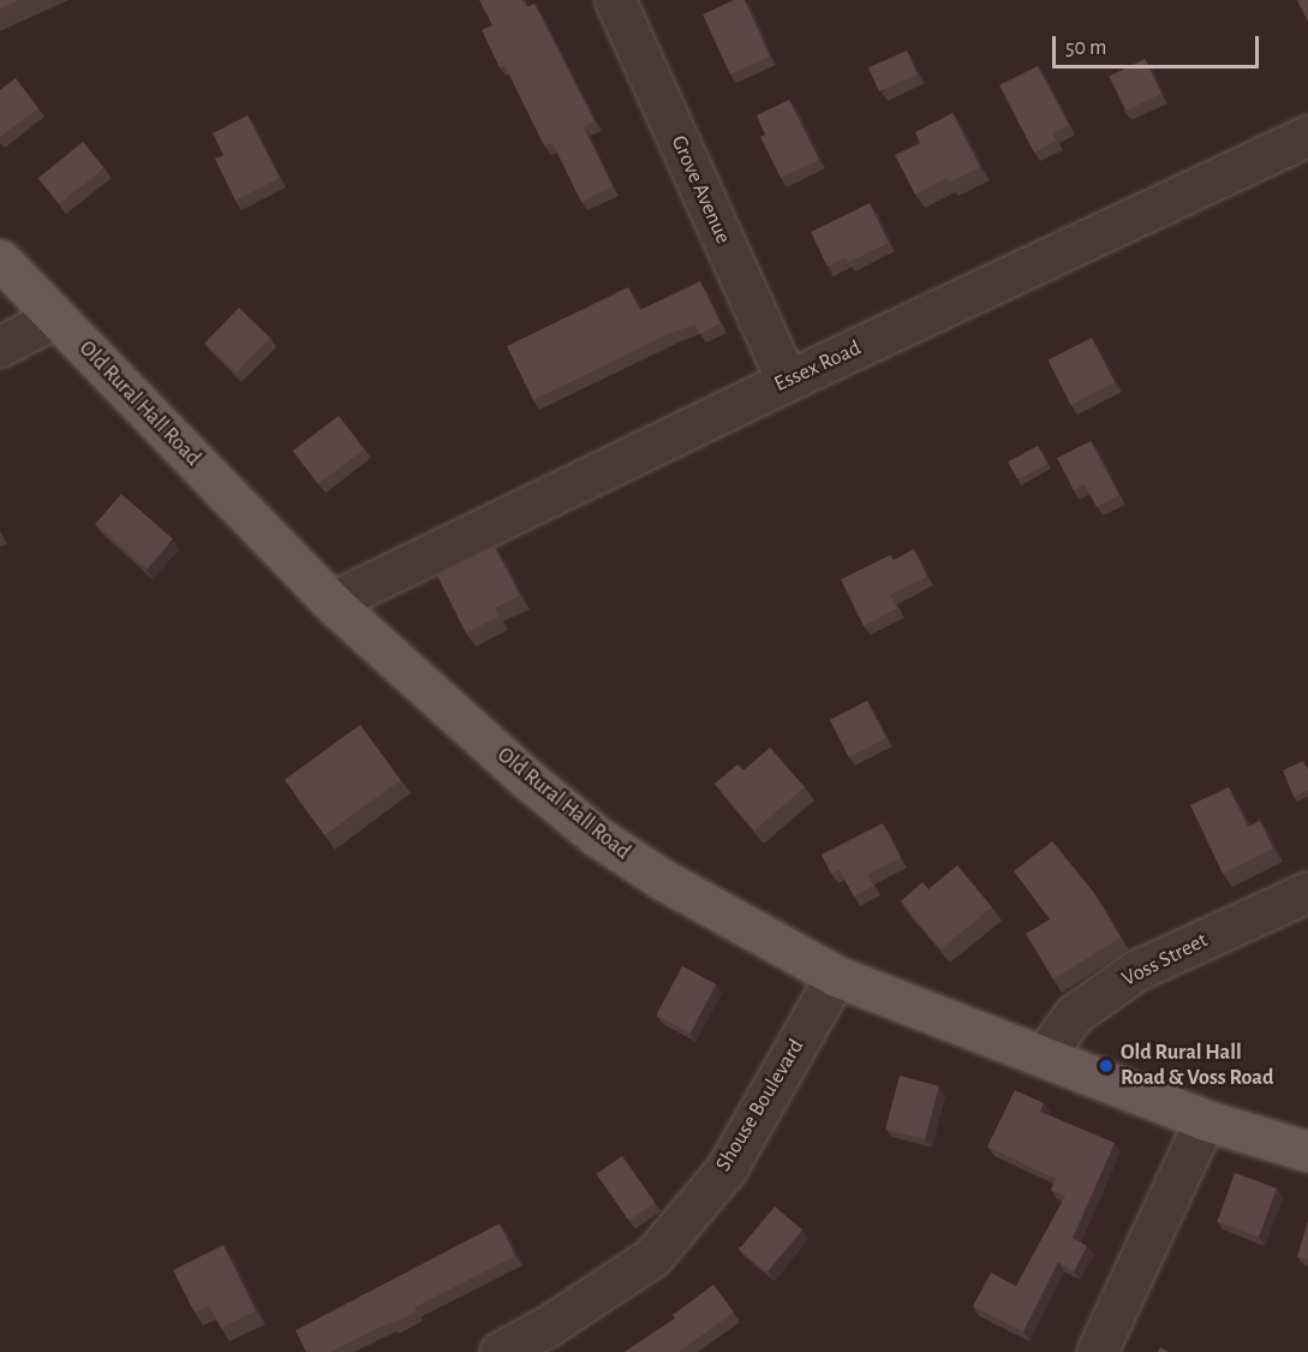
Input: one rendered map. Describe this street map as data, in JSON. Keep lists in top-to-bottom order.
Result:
{
  "streets": {
    "main road": ["Old Rural Hall Road"],
    "street": [
      "Grove Avenue",
      "Essex Road",
      "Voss Street",
      "Shouse Boulevard"
    ]
  },
  "crossings": [
    ["Grove Avenue", "Essex Road"],
    ["Essex Road", "Old Rural Hall Road"],
    ["Old Rural Hall Road", "Voss Street"],
    ["Old Rural Hall Road", "Shouse Boulevard"]
  ],
  "places": ["Old Rural Hall Road & Voss Road"],
  "scale_bar": "50 m"
}
